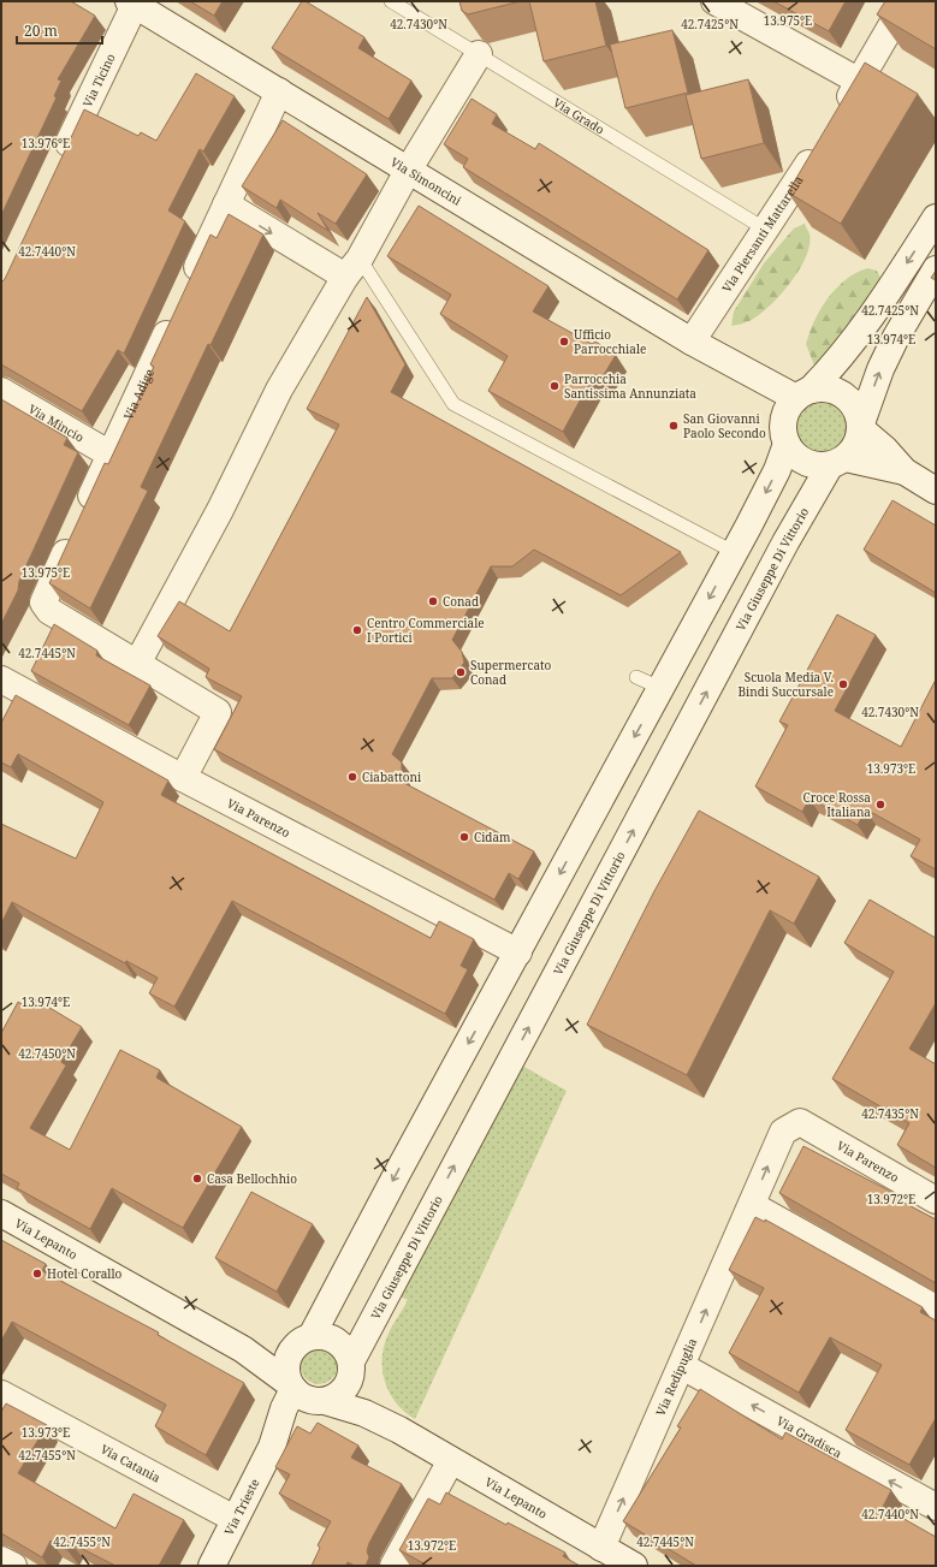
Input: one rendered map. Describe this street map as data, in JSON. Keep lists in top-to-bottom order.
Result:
{
  "streets": {
    "street": [
      "Via Ticino",
      "Via Simoncini",
      "Via Piersanti Mattarella",
      "Via Adige",
      "Via Mincio",
      "Via Giuseppe Di Vittorio",
      "Via Parenzo",
      "Via Lepanto",
      "Via Redipuglia",
      "Via Gradisca",
      "Via Catania",
      "Via Trieste"
    ],
    "lane": ["Via Grado"]
  },
  "crossings": [
    ["Via Ticino", "Via Simoncini"],
    ["Via Grado", "Via Piersanti Mattarella"],
    ["Via Simoncini", "Via Piersanti Mattarella"],
    ["Via Simoncini", "Via Adige"],
    ["Via Simoncini", "Via Giuseppe Di Vittorio"],
    ["Via Adige", "Via Mincio"],
    ["Via Giuseppe Di Vittorio", "Via Lepanto"],
    ["Via Giuseppe Di Vittorio", "Via Trieste"],
    ["Via Parenzo", "Via Redipuglia"],
    ["Via Lepanto", "Via Redipuglia"],
    ["Via Lepanto", "Via Trieste"],
    ["Via Redipuglia", "Via Gradisca"],
    ["Via Catania", "Via Trieste"]
  ],
  "one_way": ["Via Redipuglia"],
  "places": [
    "Ufficio Parrocchiale",
    "Parrocchia Santissima Annunziata",
    "San Giovanni Paolo Secondo",
    "Conad",
    "Centro Commerciale I Portici",
    "Supermercato Conad",
    "Scuola Media V. Bindi Succursale",
    "Ciabattoni",
    "Croce Rossa Italiana",
    "Cidam",
    "Casa Bellochhio",
    "Hotel Corallo"
  ],
  "scale_bar": "20 m",
  "coordinates": [
    "13.975°E",
    "42.7430°N",
    "42.7425°N",
    "13.976°E",
    "42.7440°N",
    "13.974°E",
    "42.7445°N",
    "13.973°E",
    "42.7450°N",
    "42.7435°N",
    "13.972°E",
    "42.7455°N"
  ]
}
